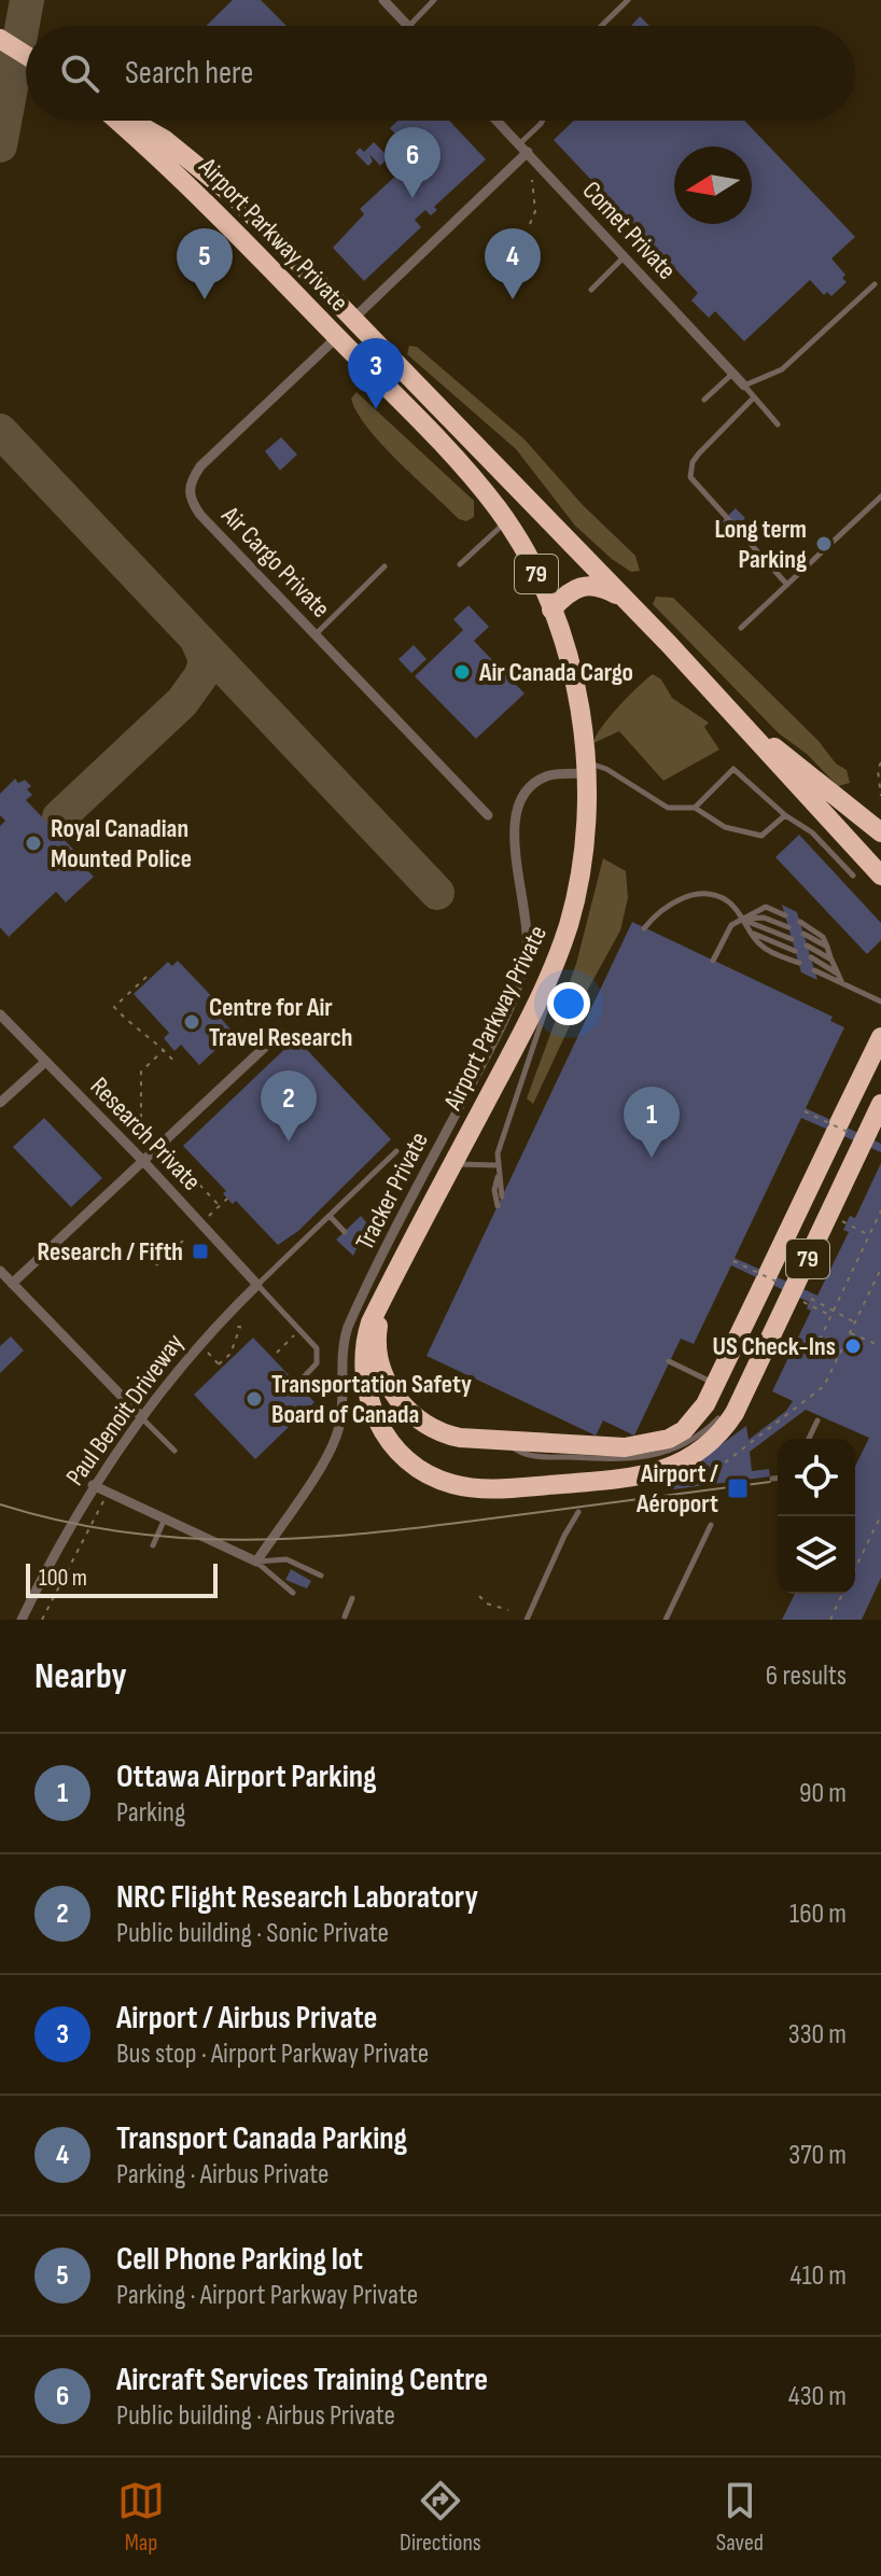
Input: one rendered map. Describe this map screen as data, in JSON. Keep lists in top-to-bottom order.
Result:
{
  "streets": {
    "highway": ["Airport Parkway Private", "79"],
    "street": [
      "Comet Private",
      "Air Cargo Private",
      "Research Private",
      "Tracker Private",
      "Paul Benoit Driveway"
    ]
  },
  "crossings": [
    ["Airport Parkway Private", "Air Cargo Private"],
    ["Airport Parkway Private", "Tracker Private"],
    ["Research Private", "Paul Benoit Driveway"]
  ],
  "places": {
    "other": [
      "Long term Parking",
      "Air Canada Cargo",
      "Royal Canadian Mounted Police",
      "Centre for Air Travel Research",
      "US Check-Ins",
      "Transportation Safety Board of Canada"
    ],
    "transit": ["Research / Fifth", "Airport / Aéroport"]
  },
  "scale_bar": "100 m",
  "north": "left",
  "page": {
    "search": "Search here",
    "pins": [
      "6",
      "4",
      "5",
      "3",
      "2",
      "1"
    ],
    "scale": "100 m",
    "heading": ["Nearby", "6 results"],
    "list": [
      {
        "mark": "1",
        "name": "Ottawa Airport Parking",
        "note": "Parking",
        "value": "90 m"
      },
      {
        "mark": "2",
        "name": "NRC Flight Research Laboratory",
        "note": "Public building · Sonic Private",
        "value": "160 m"
      },
      {
        "mark": "3",
        "name": "Airport / Airbus Private",
        "note": "Bus stop · Airport Parkway Private",
        "value": "330 m"
      },
      {
        "mark": "4",
        "name": "Transport Canada Parking",
        "note": "Parking · Airbus Private",
        "value": "370 m"
      },
      {
        "mark": "5",
        "name": "Cell Phone Parking lot",
        "note": "Parking · Airport Parkway Private",
        "value": "410 m"
      },
      {
        "mark": "6",
        "name": "Aircraft Services Training Centre",
        "note": "Public building · Airbus Private",
        "value": "430 m"
      }
    ],
    "nav": ["Map", "Directions", "Saved"]
  }
}
